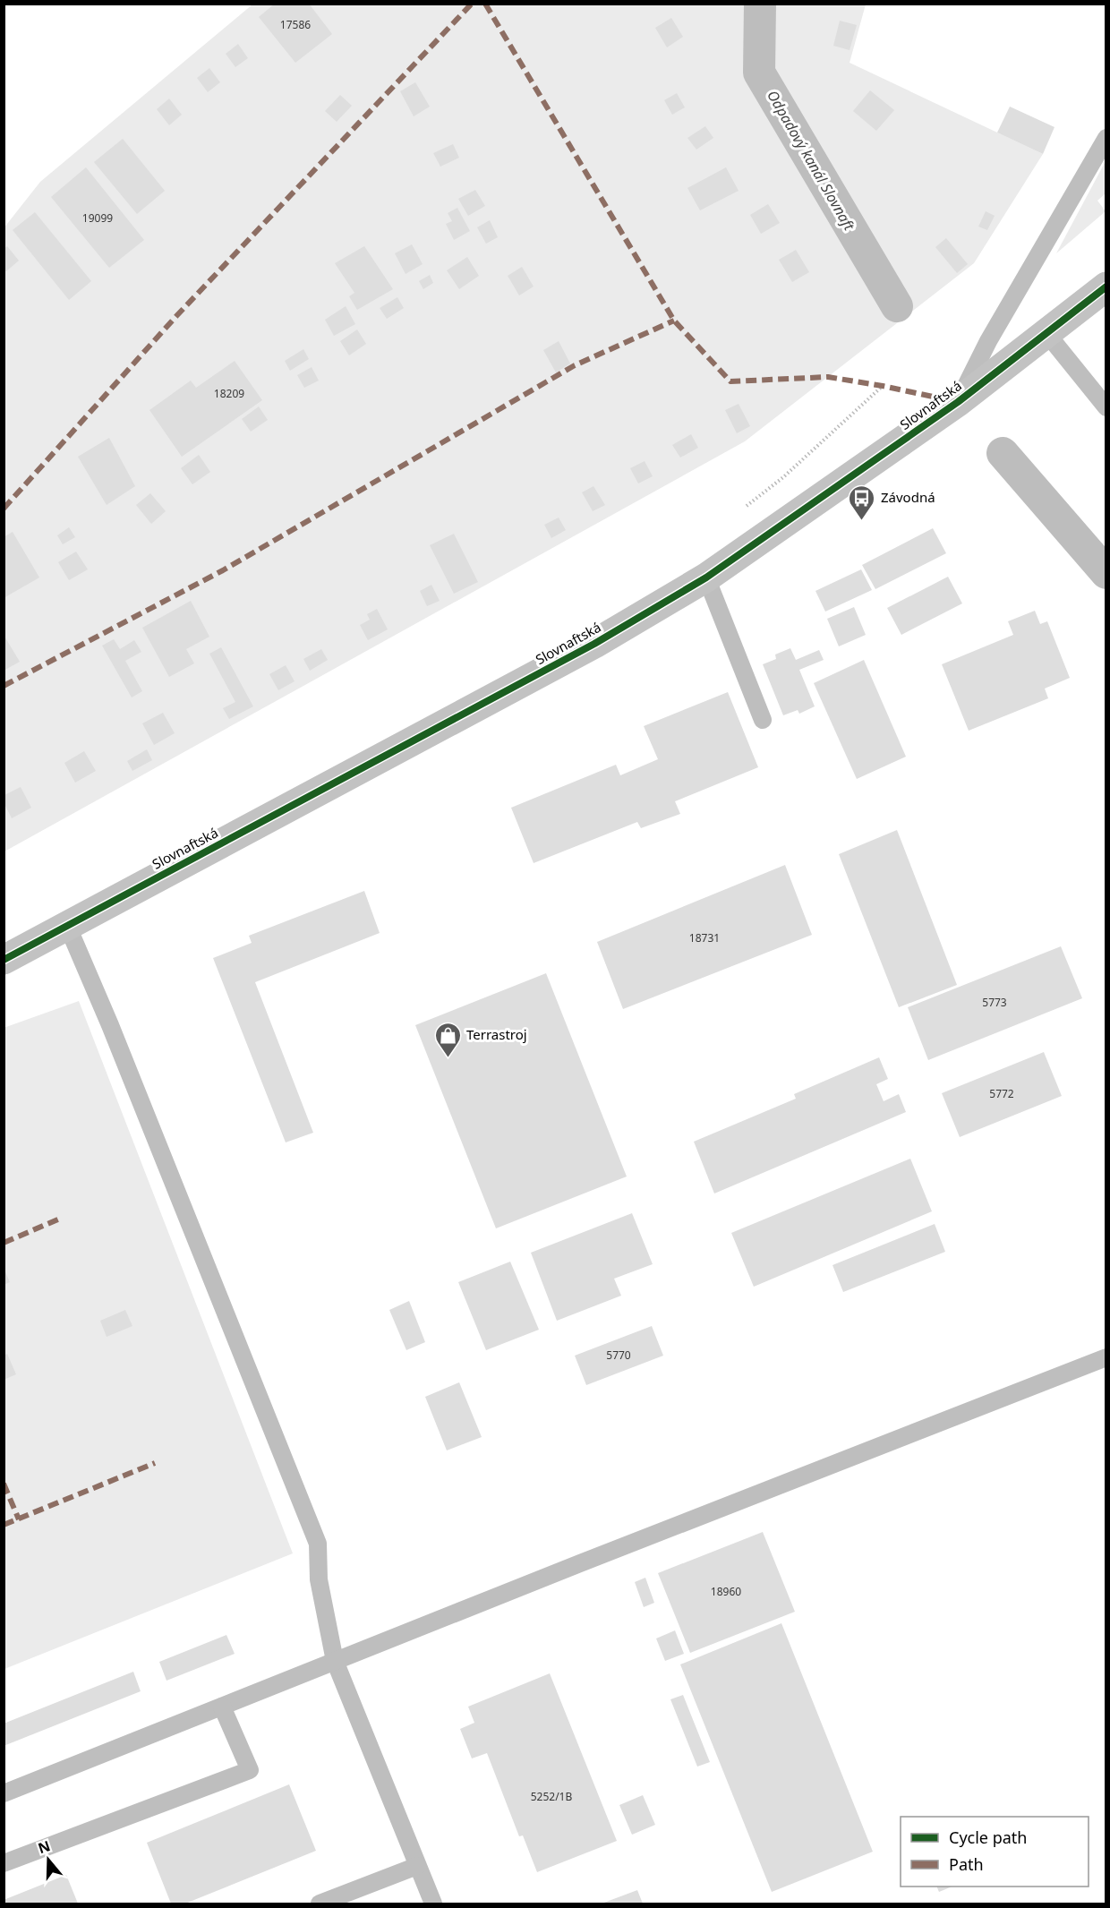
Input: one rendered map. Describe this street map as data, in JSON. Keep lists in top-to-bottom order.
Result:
{
  "streets": {
    "main road": ["Slovnaftská"]
  },
  "water": ["Odpadový kanál Slovnaft"],
  "places": {
    "bus stop": ["Závodná"],
    "shop": ["Terrastroj"]
  },
  "house_numbers": [
    "17586",
    "19099",
    "18209",
    "18731",
    "5773",
    "5772",
    "5770",
    "18960",
    "5252/1B"
  ],
  "legend": ["Cycle path", "Path"],
  "north": "top"
}
